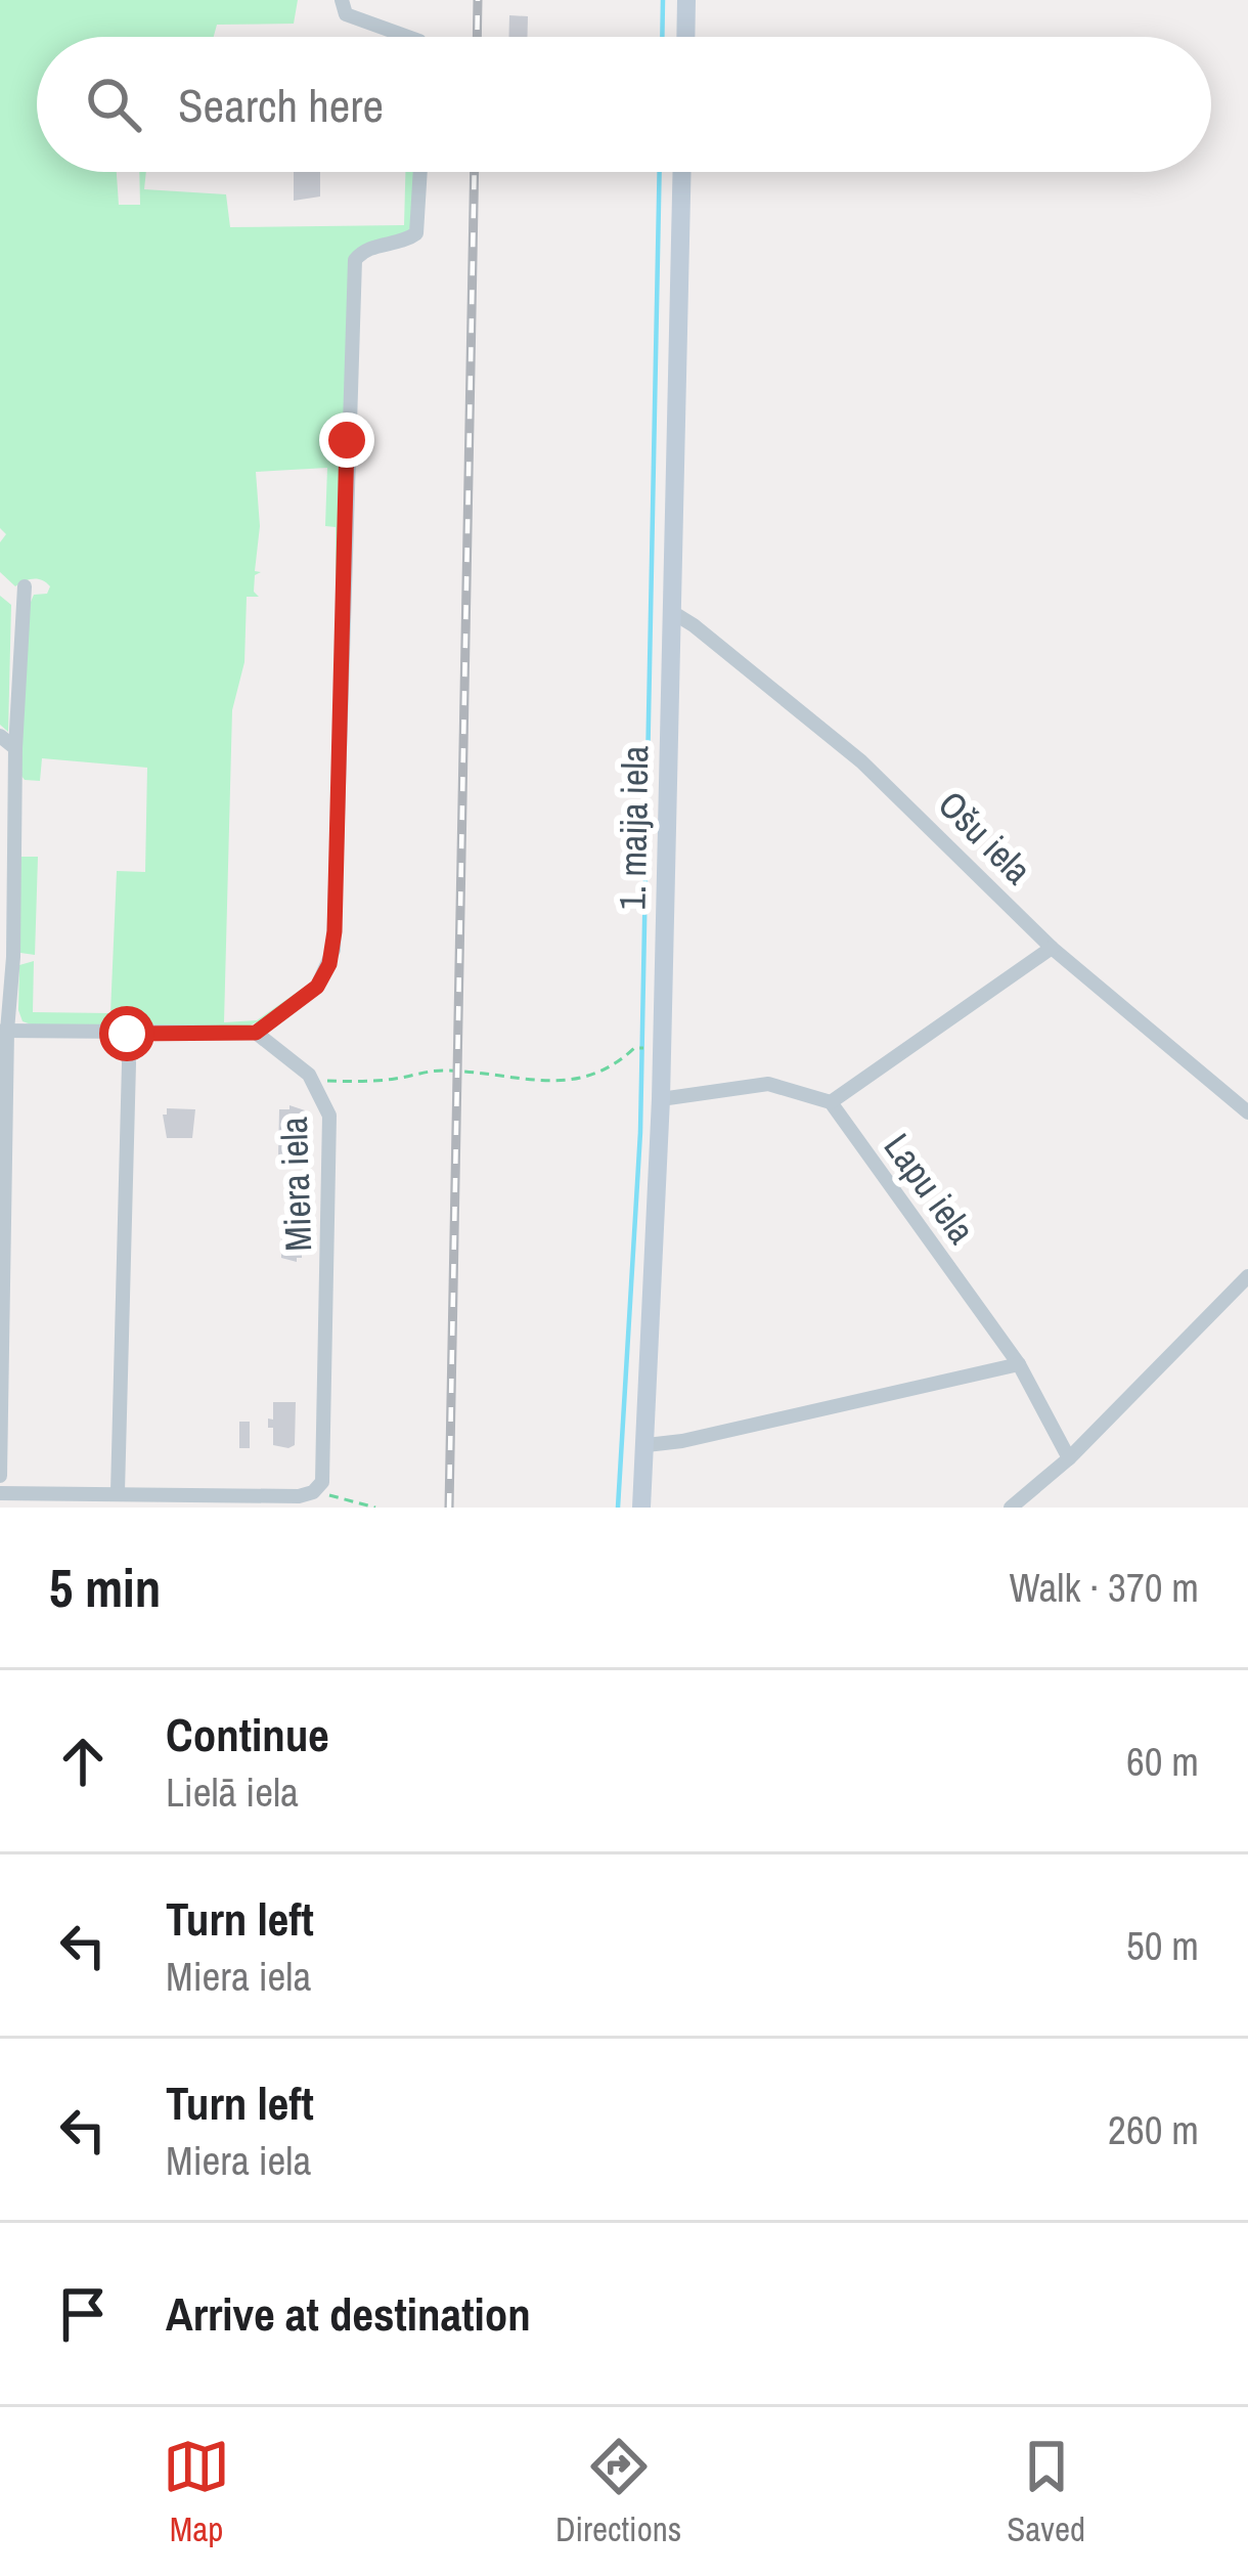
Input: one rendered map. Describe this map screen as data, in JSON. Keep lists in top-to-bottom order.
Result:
{
  "streets": {
    "street": [
      "1. maija iela",
      "Ošu iela",
      "Miera iela",
      "Lapu iela"
    ]
  },
  "crossings": [
    ["1. maija iela", "Ošu iela"]
  ],
  "page": {
    "search": "Search here",
    "heading": ["5 min", "Walk · 370 m"],
    "list": [
      ["Continue", "Lielā iela", "60 m"],
      ["Turn left", "Miera iela", "50 m"],
      ["Turn left", "Miera iela", "260 m"],
      "Arrive at destination"
    ],
    "nav": ["Map", "Directions", "Saved"]
  }
}
